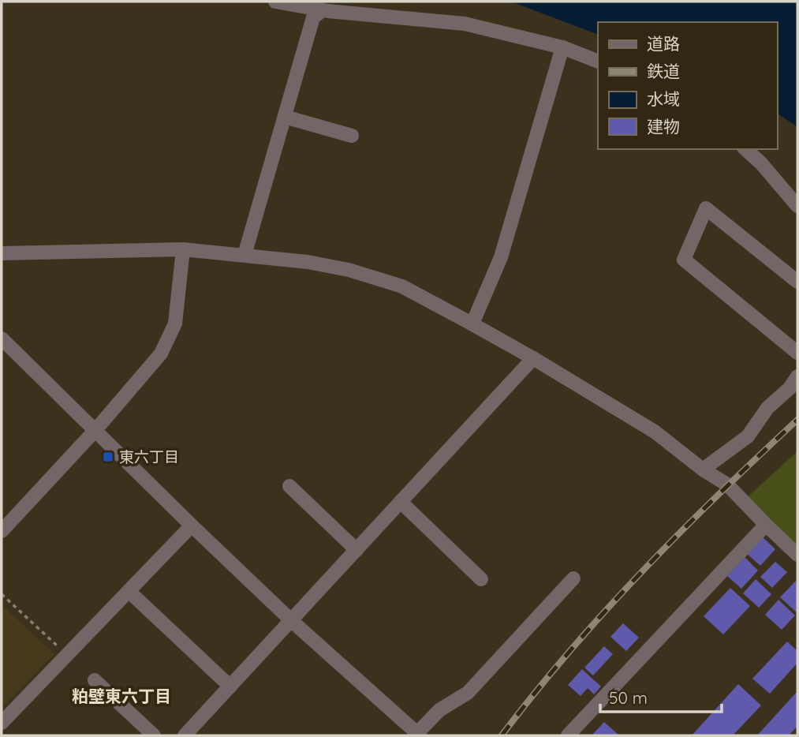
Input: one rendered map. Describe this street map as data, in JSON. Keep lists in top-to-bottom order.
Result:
{
  "districts": ["粕壁東六丁目"],
  "places": {
    "transit": ["東六丁目"]
  },
  "legend": [
    "道路",
    "鉄道",
    "水域",
    "建物"
  ],
  "scale_bar": "50 m"
}
